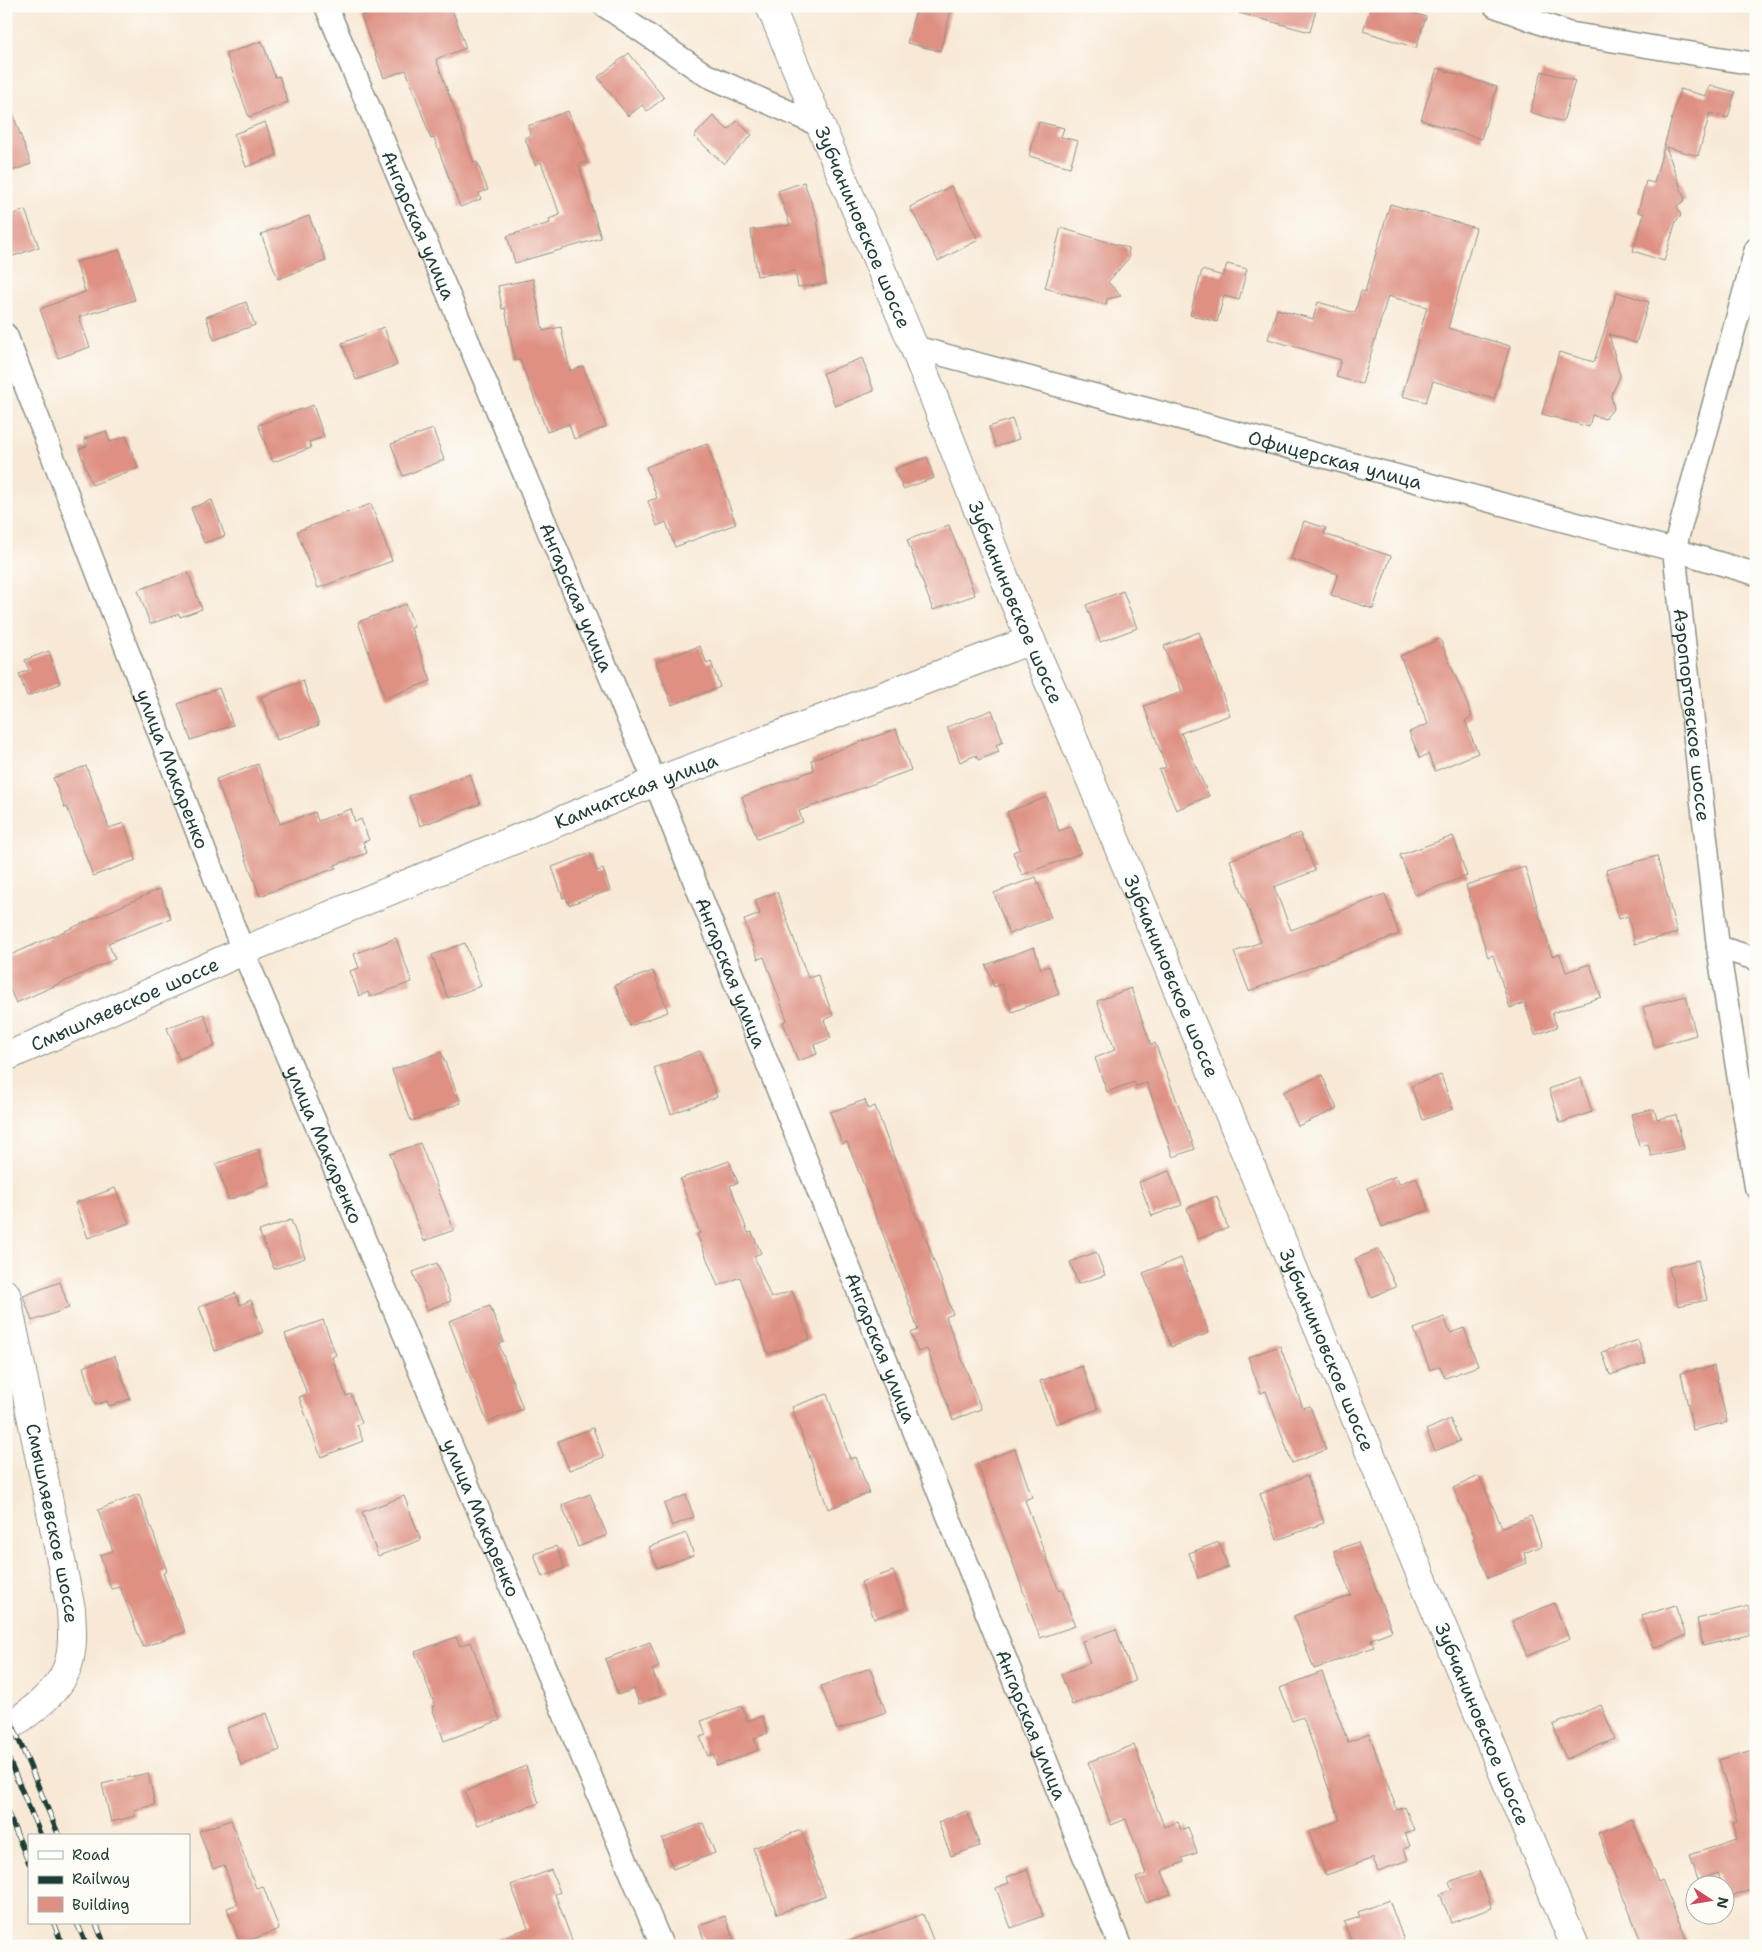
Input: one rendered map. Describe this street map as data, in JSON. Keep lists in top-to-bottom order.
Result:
{
  "streets": {
    "main road": ["Зубчаниновское шоссе", "Камчатская улица", "Смышляевское шоссе"],
    "street": [
      "Ангарская улица",
      "Офицерская улица",
      "Аэропортовское шоссе",
      "улица Макаренко"
    ]
  },
  "crossings": [
    ["Ангарская улица", "Камчатская улица"],
    ["Зубчаниновское шоссе", "Офицерская улица"],
    ["Зубчаниновское шоссе", "Камчатская улица"],
    ["Офицерская улица", "Аэропортовское шоссе"],
    ["улица Макаренко", "Камчатская улица"],
    ["улица Макаренко", "Смышляевское шоссе"],
    ["Камчатская улица", "Смышляевское шоссе"]
  ],
  "legend": ["Road", "Railway", "Building"],
  "north": "right"
}
